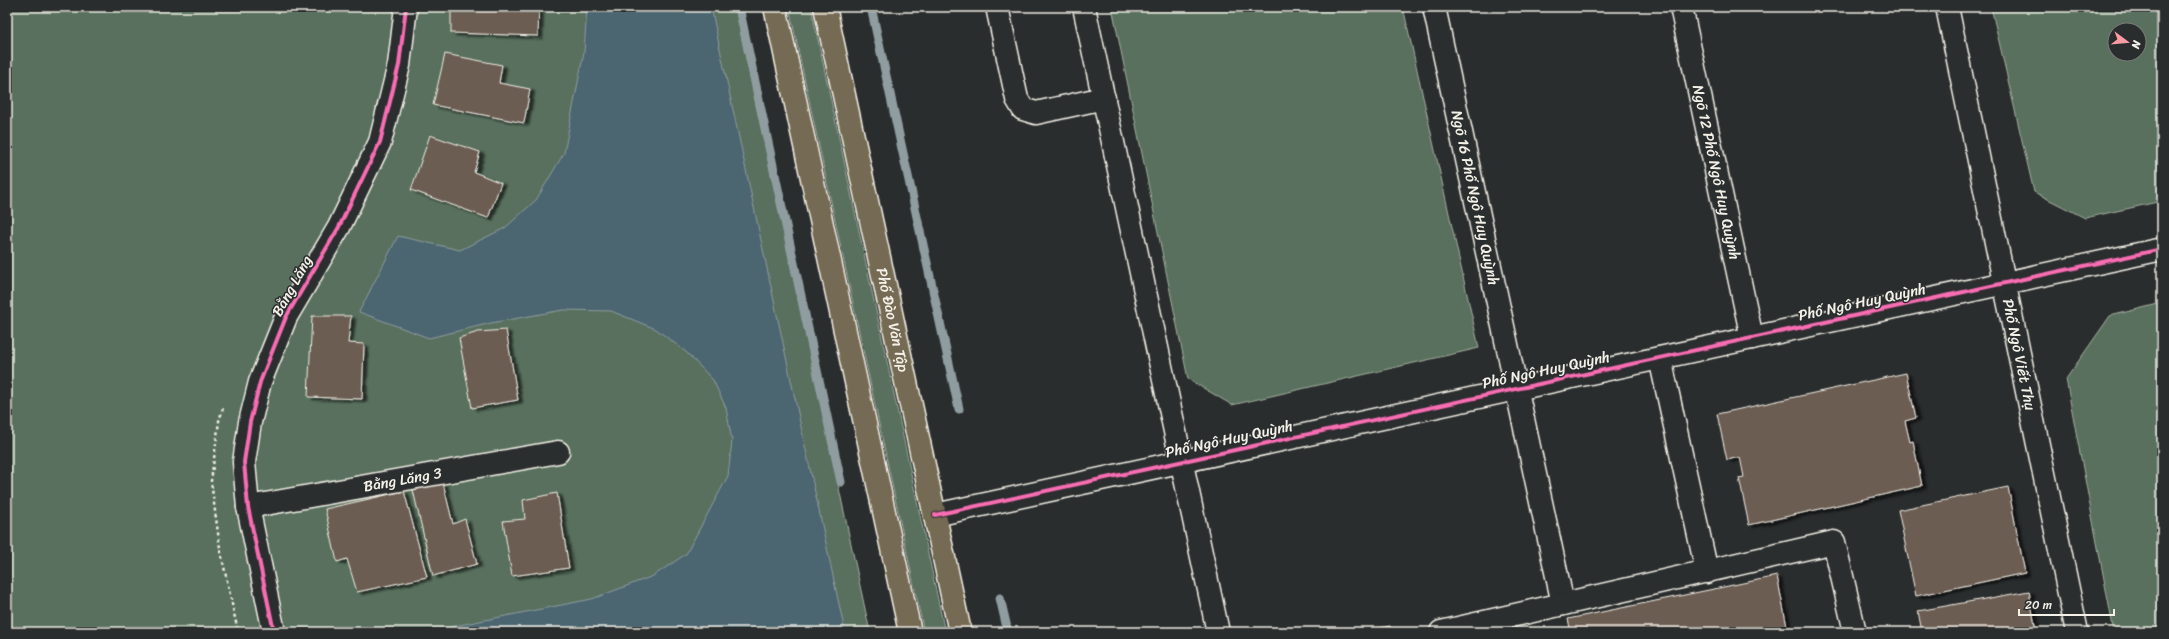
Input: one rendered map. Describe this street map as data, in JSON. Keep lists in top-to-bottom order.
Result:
{
  "streets": {
    "main road": ["Phố Đào Văn Tập"],
    "street": [
      "Ngõ 12 Phố Ngô Huy Quỳnh",
      "Ngõ 16 Phố Ngô Huy Quỳnh",
      "Bằng Lăng",
      "Phố Ngô Huy Quỳnh",
      "Phố Ngô Viết Thụ",
      "Bằng Lăng 3"
    ]
  },
  "crossings": [
    ["Ngõ 12 Phố Ngô Huy Quỳnh", "Phố Ngô Huy Quỳnh"],
    ["Ngõ 16 Phố Ngô Huy Quỳnh", "Phố Ngô Huy Quỳnh"],
    ["Bằng Lăng", "Bằng Lăng 3"],
    ["Phố Ngô Huy Quỳnh", "Phố Đào Văn Tập"],
    ["Phố Ngô Huy Quỳnh", "Phố Ngô Viết Thụ"]
  ],
  "scale_bar": "20 m",
  "north": "right"
}
